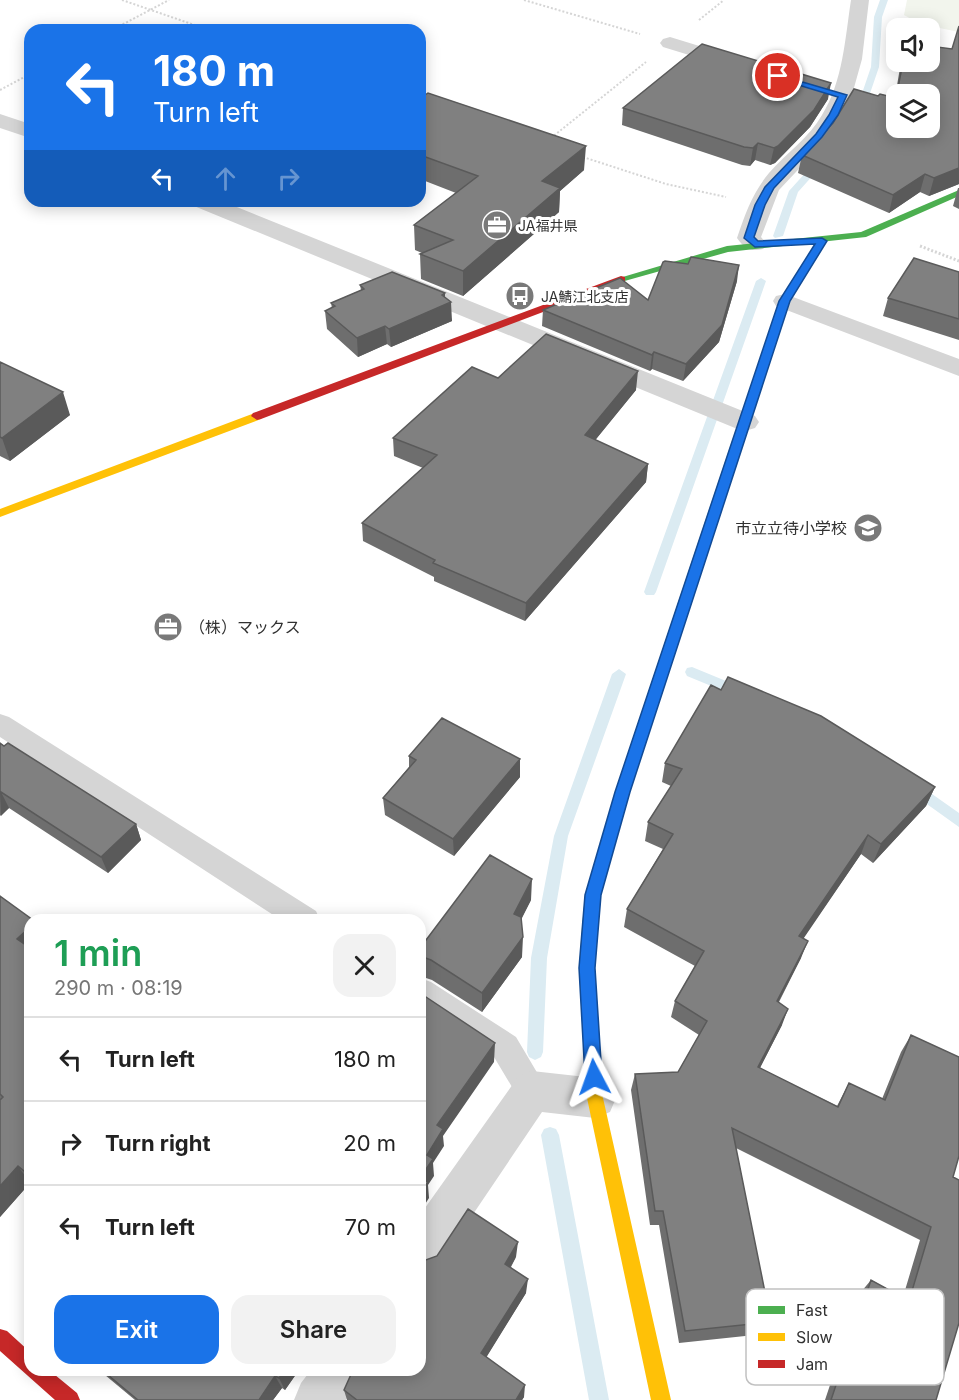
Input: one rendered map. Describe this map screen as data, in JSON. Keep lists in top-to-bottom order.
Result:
{
  "places": {
    "office": ["JA福井県", "（株）マックス"],
    "bus stop": ["JA鯖江北支店"],
    "school or university": ["市立立待小学校"]
  },
  "legend": ["Fast", "Slow", "Jam"],
  "page": {
    "turn": ["180 m", "Turn left"],
    "heading": ["1 min", "290 m · 08:19"],
    "list": [
      {
        "name": "Turn left",
        "value": "180 m"
      },
      {
        "name": "Turn right",
        "value": "20 m"
      },
      {
        "name": "Turn left",
        "value": "70 m"
      }
    ],
    "buttons": ["Exit", "Share"]
  }
}
